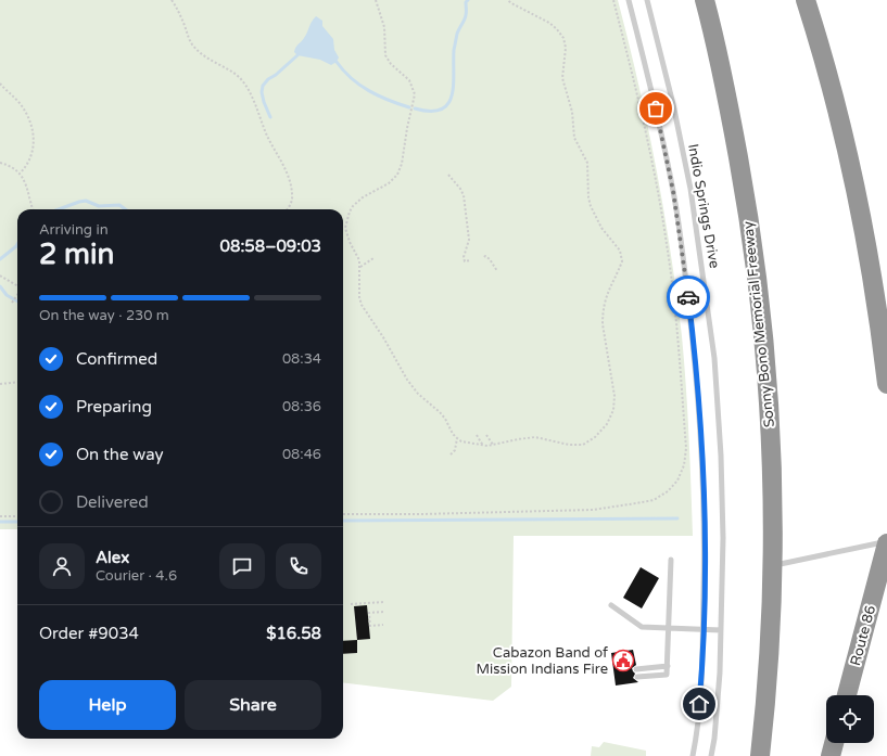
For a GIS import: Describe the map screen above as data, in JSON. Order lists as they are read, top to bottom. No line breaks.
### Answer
{"streets":{"highway":["Sonny Bono Memorial Freeway","Route 86"],"lane":["Indio Springs Drive"]},"places":{"public building":["Cabazon Band of Mission Indians Fire"]},"page":{"heading":["2 min","Arriving in","08:58–09:03"],"panel":["Alex","Courier · 4.6","Order #9034","$16.58"],"bar":"On the way · 230 m","list":[["Confirmed","08:34"],["Preparing","08:36"],["On the way","08:46"],"Delivered"],"buttons":["Help","Share"]}}
